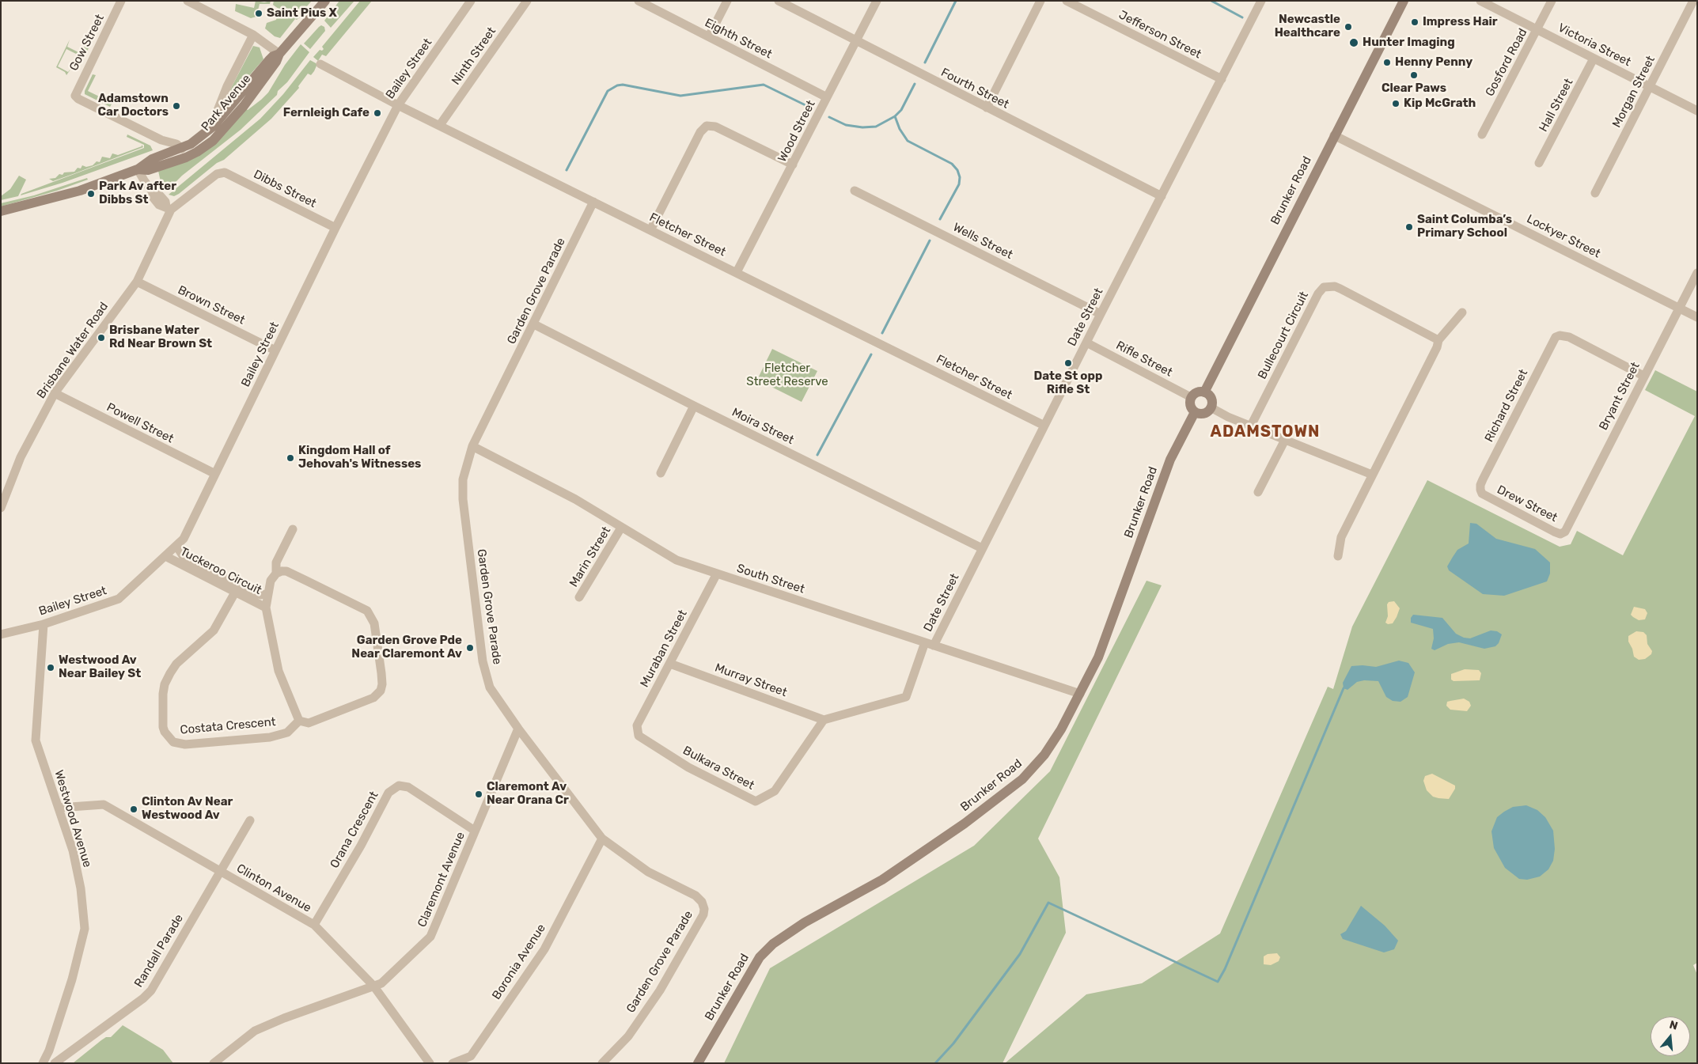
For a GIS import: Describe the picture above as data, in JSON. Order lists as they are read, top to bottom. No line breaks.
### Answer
{"streets":{"main road":["Park Avenue","Brunker Road"],"street":["Jefferson Street","Eighth Street","Gow Street","Victoria Street","Ninth Street","Gosford Road","Bailey Street","Fourth Street","Morgan Street","Hall Street","Wood Street","Dibbs Street","Fletcher Street","Lockyer Street","Wells Street","Garden Grove Parade","Brown Street","Date Street","Bullecourt Circuit","Brisbane Water Road","Rifle Street","Bryant Street","Richard Street","Powell Street","Moira Street","Drew Street","Marin Street","Tuckeroo Circuit","South Street","Muraban Street","Murray Street","Costata Crescent","Bulkara Street","Westwood Avenue","Orana Crescent","Claremont Avenue","Clinton Avenue","Randall Parade","Boronia Avenue"]},"crossings":[["Jefferson Street","Date Street"],["Eighth Street","Wood Street"],["Gow Street","Park Avenue"],["Victoria Street","Gosford Road"],["Victoria Street","Morgan Street"],["Victoria Street","Hall Street"],["Ninth Street","Fletcher Street"],["Bailey Street","Dibbs Street"],["Bailey Street","Fletcher Street"],["Bailey Street","Brown Street"],["Bailey Street","Powell Street"],["Bailey Street","Tuckeroo Circuit"],["Bailey Street","Westwood Avenue"],["Fourth Street","Wood Street"],["Fourth Street","Date Street"],["Wood Street","Fletcher Street"],["Dibbs Street","Brisbane Water Road"],["Brunker Road","Lockyer Street"],["Brunker Road","Rifle Street"],["Brunker Road","South Street"],["Fletcher Street","Garden Grove Parade"],["Fletcher Street","Date Street"],["Lockyer Street","Bryant Street"],["Wells Street","Date Street"],["Garden Grove Parade","Moira Street"],["Garden Grove Parade","South Street"],["Garden Grove Parade","Claremont Avenue"],["Garden Grove Parade","Boronia Avenue"],["Brown Street","Brisbane Water Road"],["Date Street","Rifle Street"],["Date Street","Moira Street"],["Date Street","South Street"],["Brisbane Water Road","Powell Street"],["Bryant Street","Richard Street"],["Bryant Street","Drew Street"],["Richard Street","Drew Street"],["Marin Street","South Street"],["Tuckeroo Circuit","Costata Crescent"],["South Street","Muraban Street"],["Muraban Street","Murray Street"],["Muraban Street","Bulkara Street"],["Murray Street","Bulkara Street"],["Westwood Avenue","Clinton Avenue"],["Orana Crescent","Claremont Avenue"],["Orana Crescent","Clinton Avenue"],["Claremont Avenue","Clinton Avenue"],["Clinton Avenue","Randall Parade"]],"districts":["ADAMSTOWN"],"parks":["Fletcher Street Reserve"],"places":["Saint Pius X","Impress Hair","Newcastle Healthcare","Hunter Imaging","Henny Penny","Clear Paws","Kip McGrath","Adamstown Car Doctors","Fernleigh Cafe","Park Av after Dibbs St","Saint Columba’s Primary School","Brisbane Water Rd Near Brown St","Date St opp Rifle St","Kingdom Hall of Jehovah's Witnesses","Garden Grove Pde Near Claremont Av","Westwood Av Near Bailey St","Claremont Av Near Orana Cr","Clinton Av Near Westwood Av"],"north":"top"}
